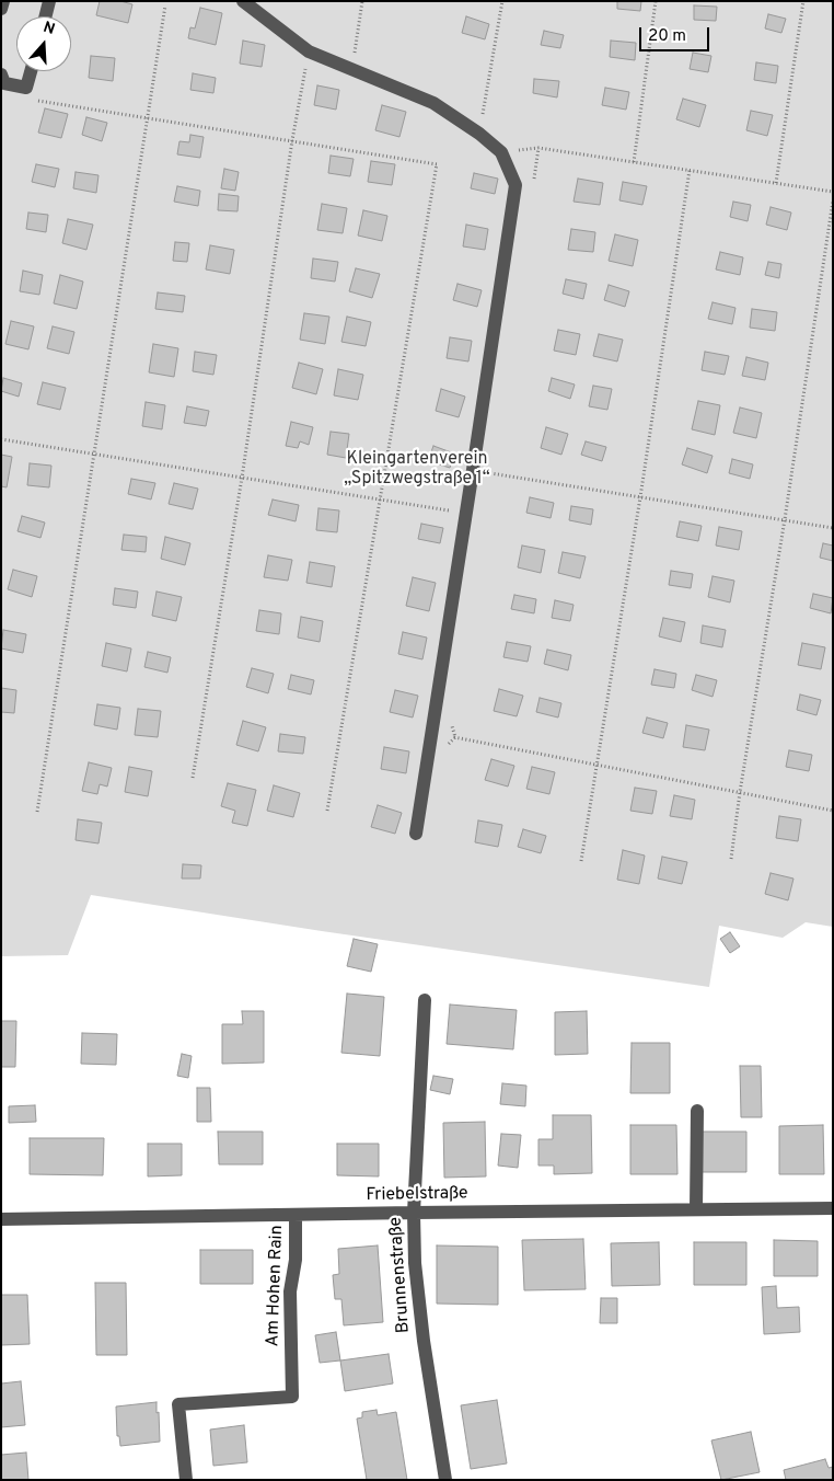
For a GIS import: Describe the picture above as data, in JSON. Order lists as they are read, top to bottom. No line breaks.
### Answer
{"streets":{"street":["Friebelstraße","Brunnenstraße","Am Hohen Rain"]},"crossings":[["Friebelstraße","Brunnenstraße"],["Friebelstraße","Am Hohen Rain"]],"parks":["Kleingartenverein „Spitzwegstraße 1“"],"scale_bar":"20 m","north":"top"}
